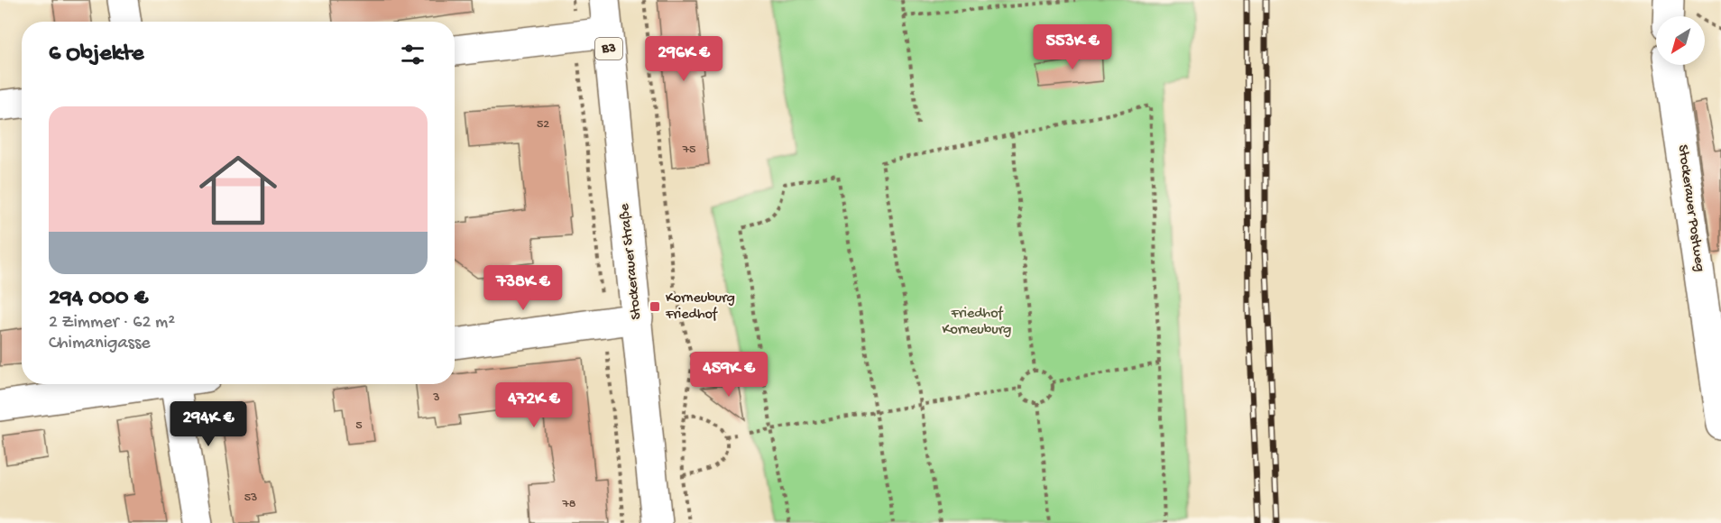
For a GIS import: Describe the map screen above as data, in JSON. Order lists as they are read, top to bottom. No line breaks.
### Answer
{"streets":{"street":["B3","Stockerauer Postweg","Stockerauer Straße"]},"parks":["Friedhof Korneuburg"],"places":{"transit":["Korneuburg Friedhof"]},"house_numbers":["52","75","3","5","53","78"],"north":"bottom left","page":{"heading":"6 Objekte","price":["553K €","296K €","738K €","459K €","472K €","294K €"],"list":[{"name":"294 000 €","note":"2 Zimmer · 62 m² · Chimanigasse"}]}}
